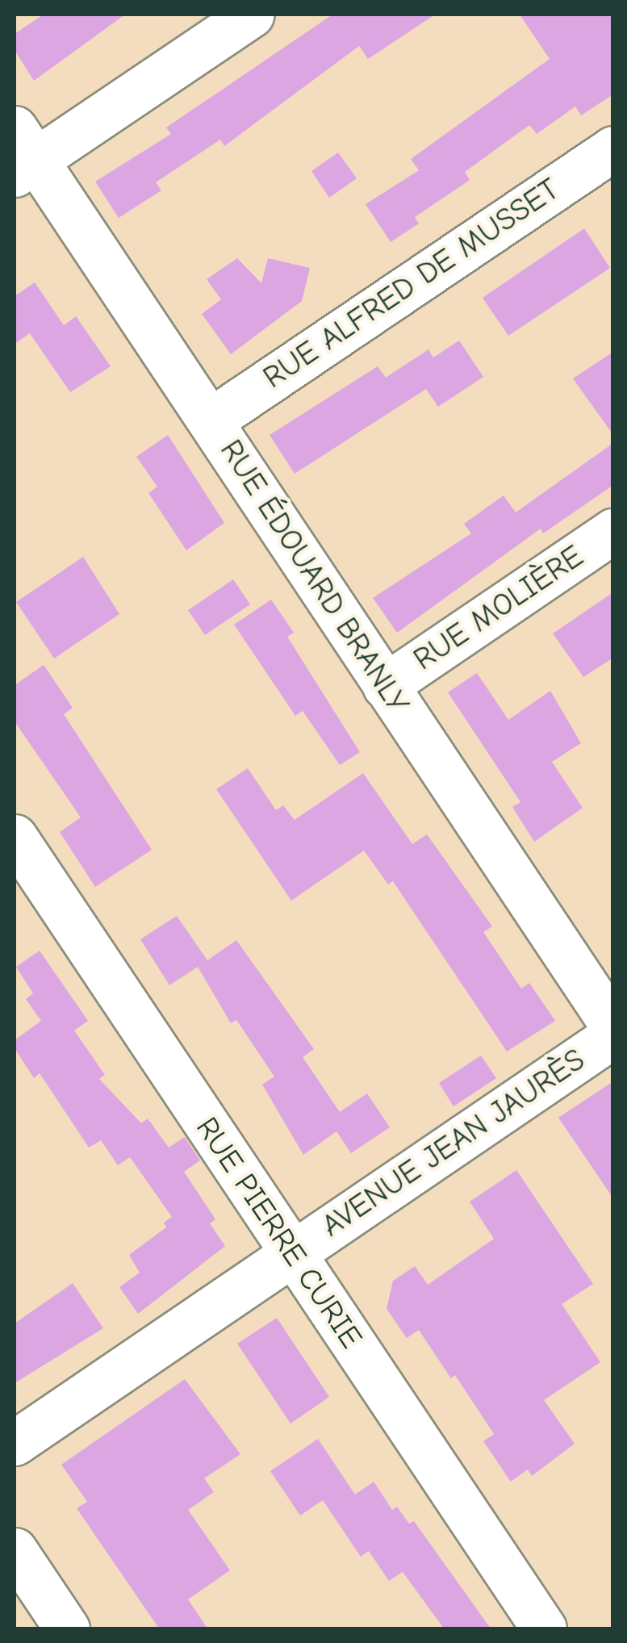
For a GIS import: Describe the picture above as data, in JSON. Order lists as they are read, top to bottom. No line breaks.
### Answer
{"streets":{"street":["RUE ALFRED DE MUSSET","RUE ÉDOUARD BRANLY","RUE MOLIÈRE","AVENUE JEAN JAURÈS","RUE PIERRE CURIE"]},"crossings":[["RUE ALFRED DE MUSSET","RUE ÉDOUARD BRANLY"],["RUE ÉDOUARD BRANLY","RUE MOLIÈRE"],["AVENUE JEAN JAURÈS","RUE PIERRE CURIE"]]}
